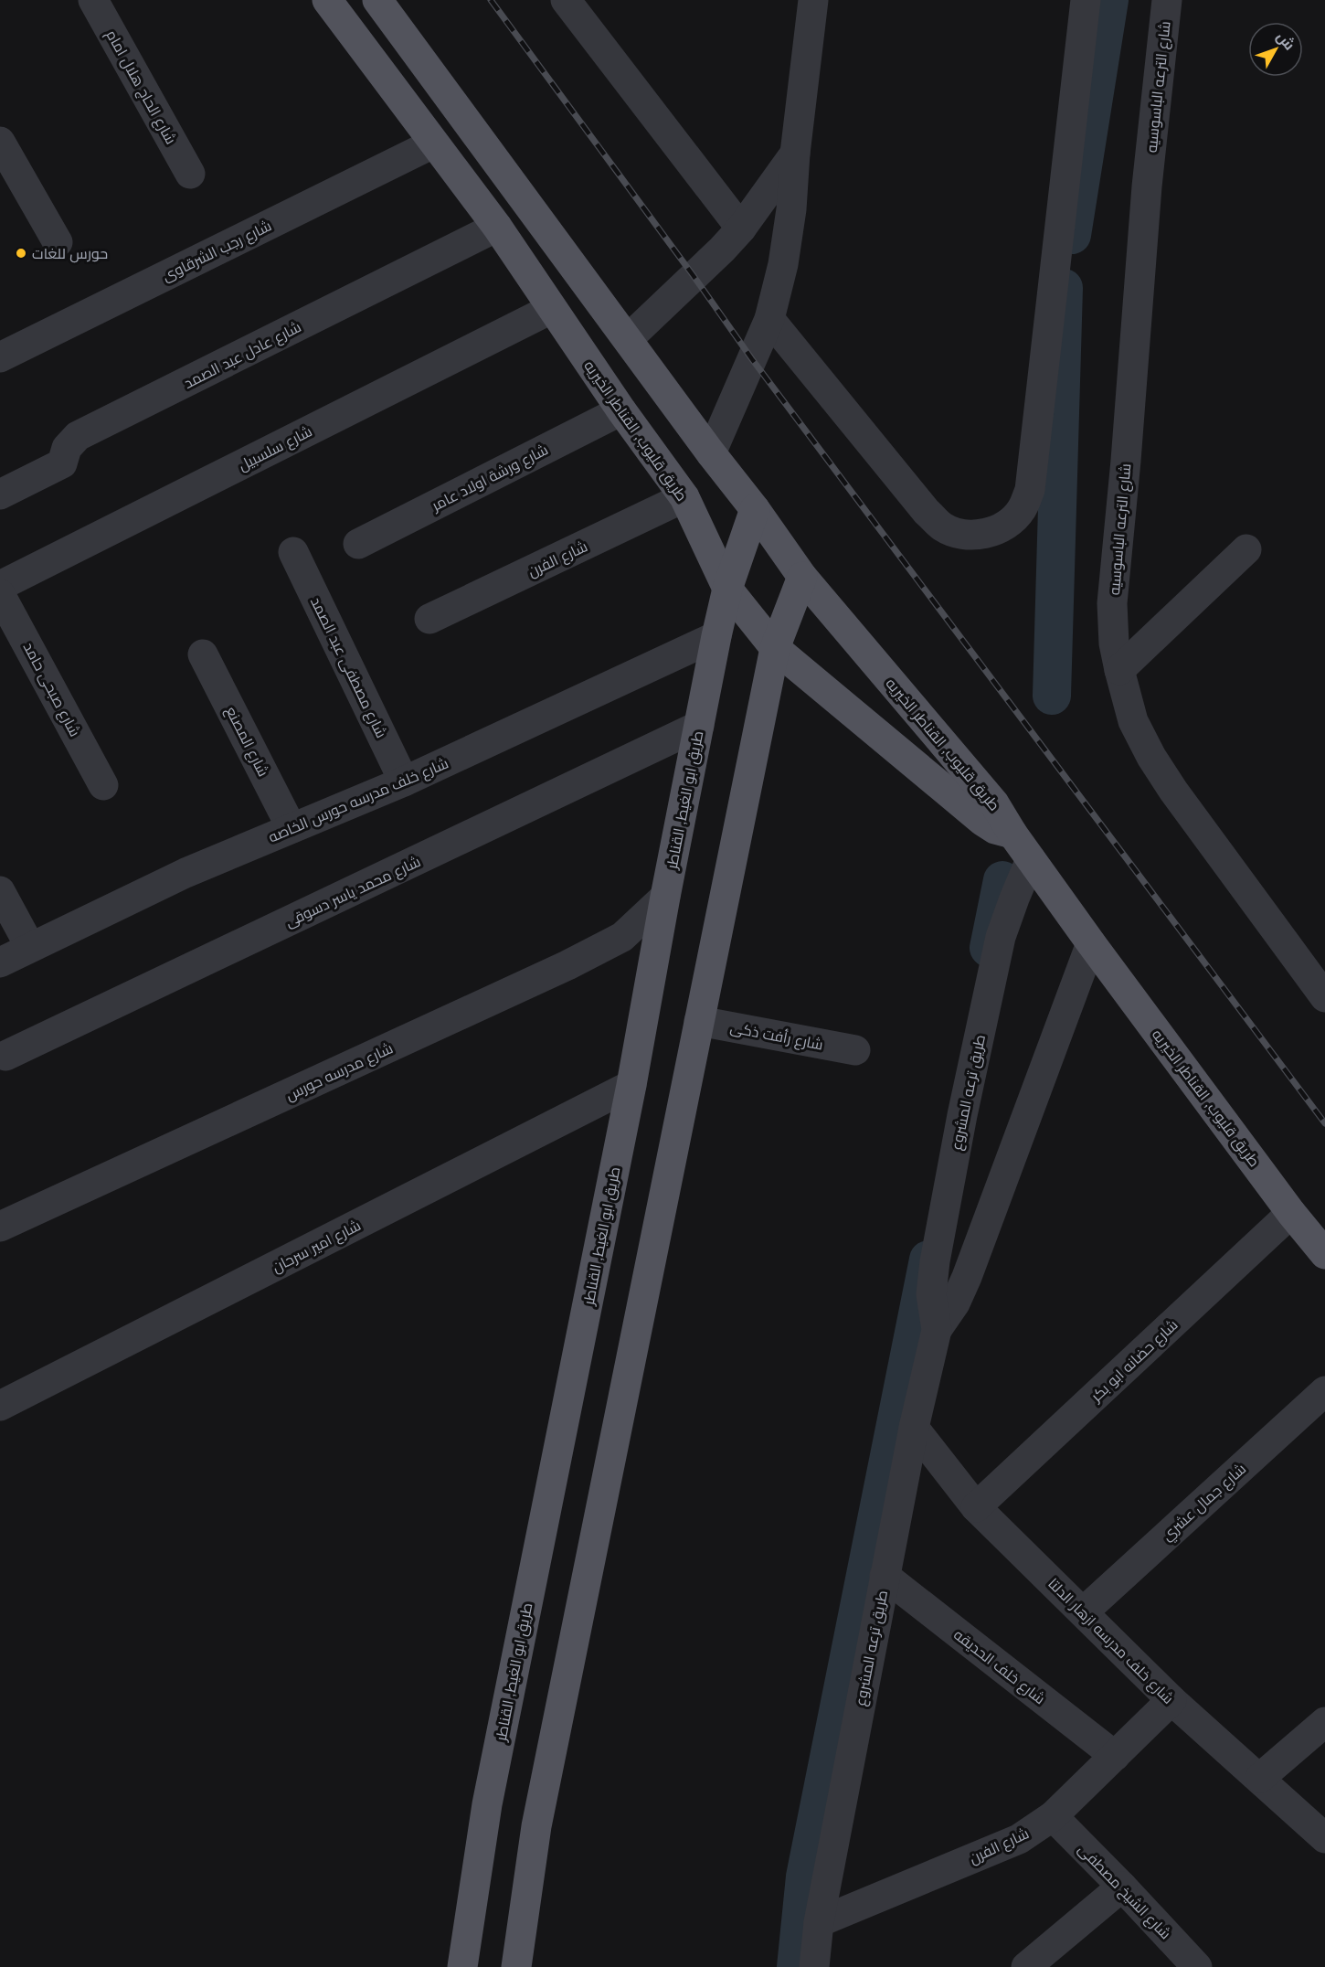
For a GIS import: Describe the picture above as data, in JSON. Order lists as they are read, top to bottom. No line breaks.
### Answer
{"streets":{"main road":["طريق قليوب, القناطر الخيريه","طريق ابو الغيط, القناطر"],"street":["شارع الحاج هلال امام","شارع الترعه الباسوسيه","شارع رجب الشرقاوى","شارع عادل عبد الصمد","شارع سلسبيل","شارع ورشة اولاد عامر","شارع الفرن","شارع مصطفى عبد الصمد","شارع صبحى حامد","شارع المصنع","شارع خلف مدرسه حورس الخاصه","شارع محمد ياسر دسوقى","شارع رأفت ذكى","شارع مدرسه حورس","طريق ترعه المشروع","شارع امير سرحان","شارع حضانه ابو بكر","شارع جمال عشري","شارع خلف مدرسه ازهار الدلتا","شارع خلف الحديقه","شارع الشيخ مصطفى"]},"crossings":[["شارع رجب الشرقاوى","طريق قليوب, القناطر الخيريه"],["شارع عادل عبد الصمد","طريق قليوب, القناطر الخيريه"],["طريق قليوب, القناطر الخيريه","شارع سلسبيل"],["طريق قليوب, القناطر الخيريه","شارع ورشة اولاد عامر"],["طريق قليوب, القناطر الخيريه","شارع الفرن"],["طريق قليوب, القناطر الخيريه","طريق ابو الغيط, القناطر"],["طريق قليوب, القناطر الخيريه","طريق ترعه المشروع"],["طريق قليوب, القناطر الخيريه","شارع حضانه ابو بكر"],["شارع الفرن","طريق ترعه المشروع"],["شارع الفرن","شارع خلف مدرسه ازهار الدلتا"],["شارع الفرن","شارع خلف الحديقه"],["شارع الفرن","شارع الشيخ مصطفى"],["شارع مصطفى عبد الصمد","شارع خلف مدرسه حورس الخاصه"],["شارع المصنع","شارع خلف مدرسه حورس الخاصه"],["شارع خلف مدرسه حورس الخاصه","طريق ابو الغيط, القناطر"],["طريق ابو الغيط, القناطر","شارع محمد ياسر دسوقى"],["طريق ابو الغيط, القناطر","شارع مدرسه حورس"],["طريق ابو الغيط, القناطر","شارع امير سرحان"],["طريق ترعه المشروع","شارع خلف مدرسه ازهار الدلتا"],["طريق ترعه المشروع","شارع خلف الحديقه"],["شارع حضانه ابو بكر","شارع خلف مدرسه ازهار الدلتا"],["شارع جمال عشري","شارع خلف مدرسه ازهار الدلتا"]],"places":["حورس للغات"],"north":"top right"}
